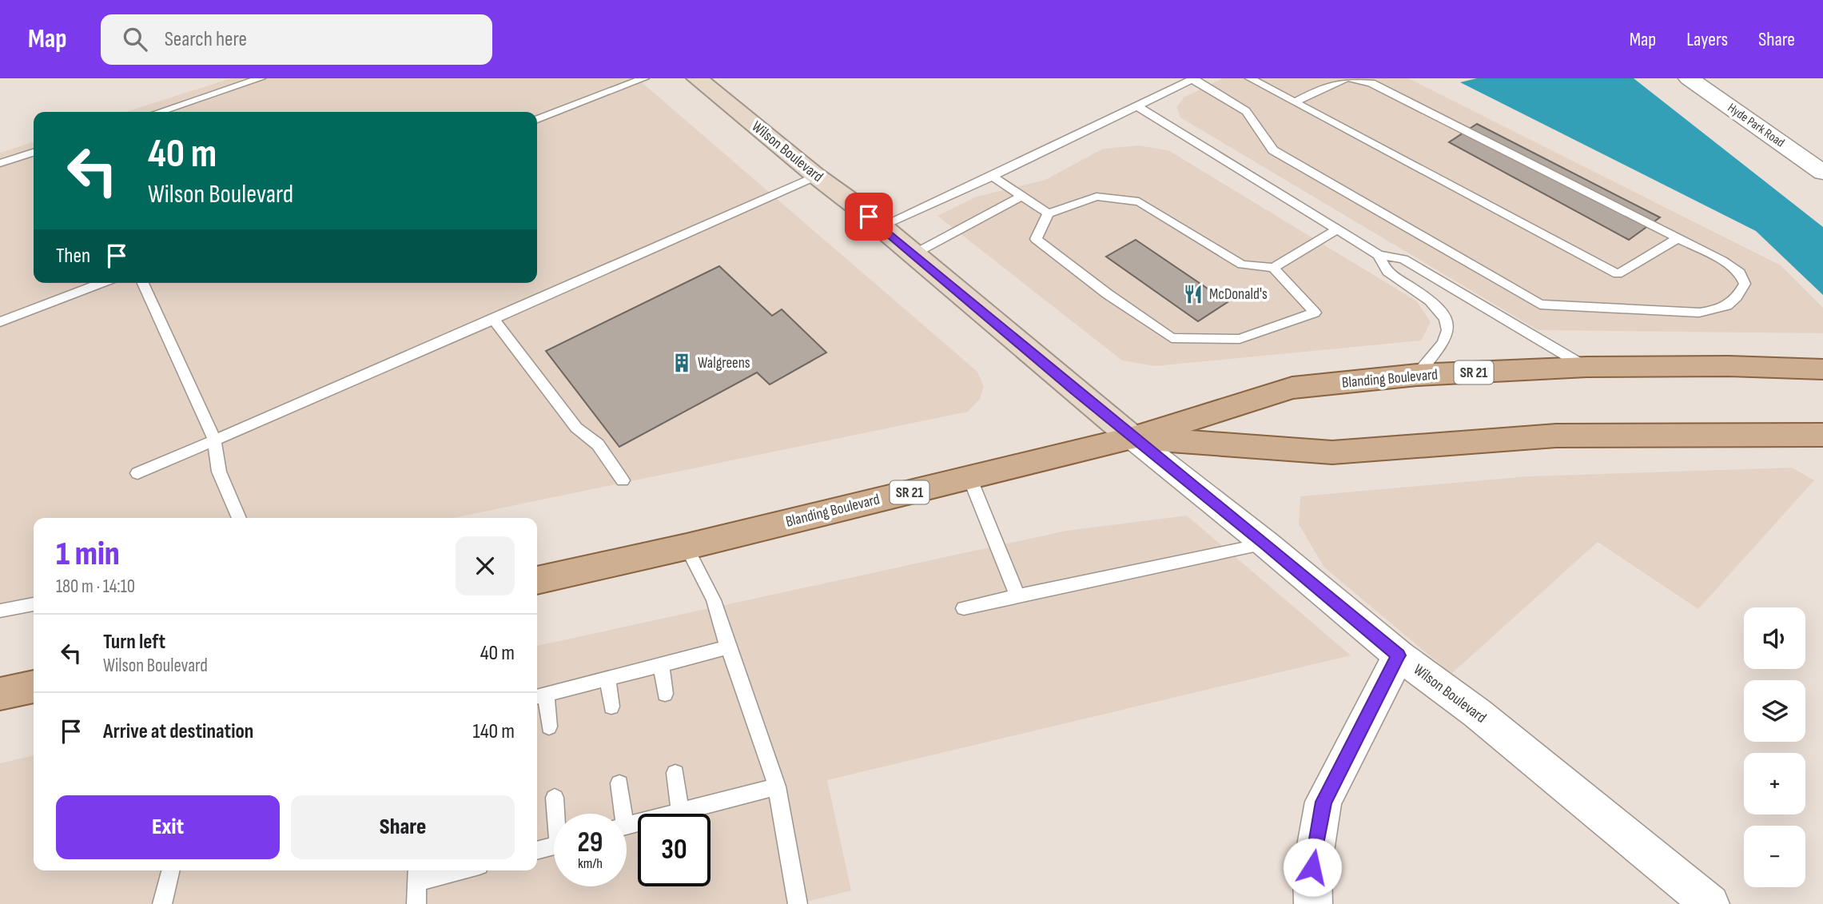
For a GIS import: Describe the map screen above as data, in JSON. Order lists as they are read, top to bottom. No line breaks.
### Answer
{"streets":{"main road":["Wilson Boulevard","SR 21","Blanding Boulevard"],"street":["Hyde Park Road"]},"crossings":[["Wilson Boulevard","Blanding Boulevard"]],"places":{"restaurant":["McDonald's"],"building":["Walgreens"]},"page":{"header":"Map","search":"Search here","nav":["Map","Layers","Share"],"turn":["40 m","Wilson Boulevard"],"then":"Then","heading":["1 min","180 m · 14:10"],"map_buttons":["+","−"],"list":[{"name":"Turn left","note":"Wilson Boulevard","value":"40 m"},{"name":"Arrive at destination","value":"140 m"}],"buttons":["Exit","Share"],"speed":"29 km/h","limit":"30"}}
